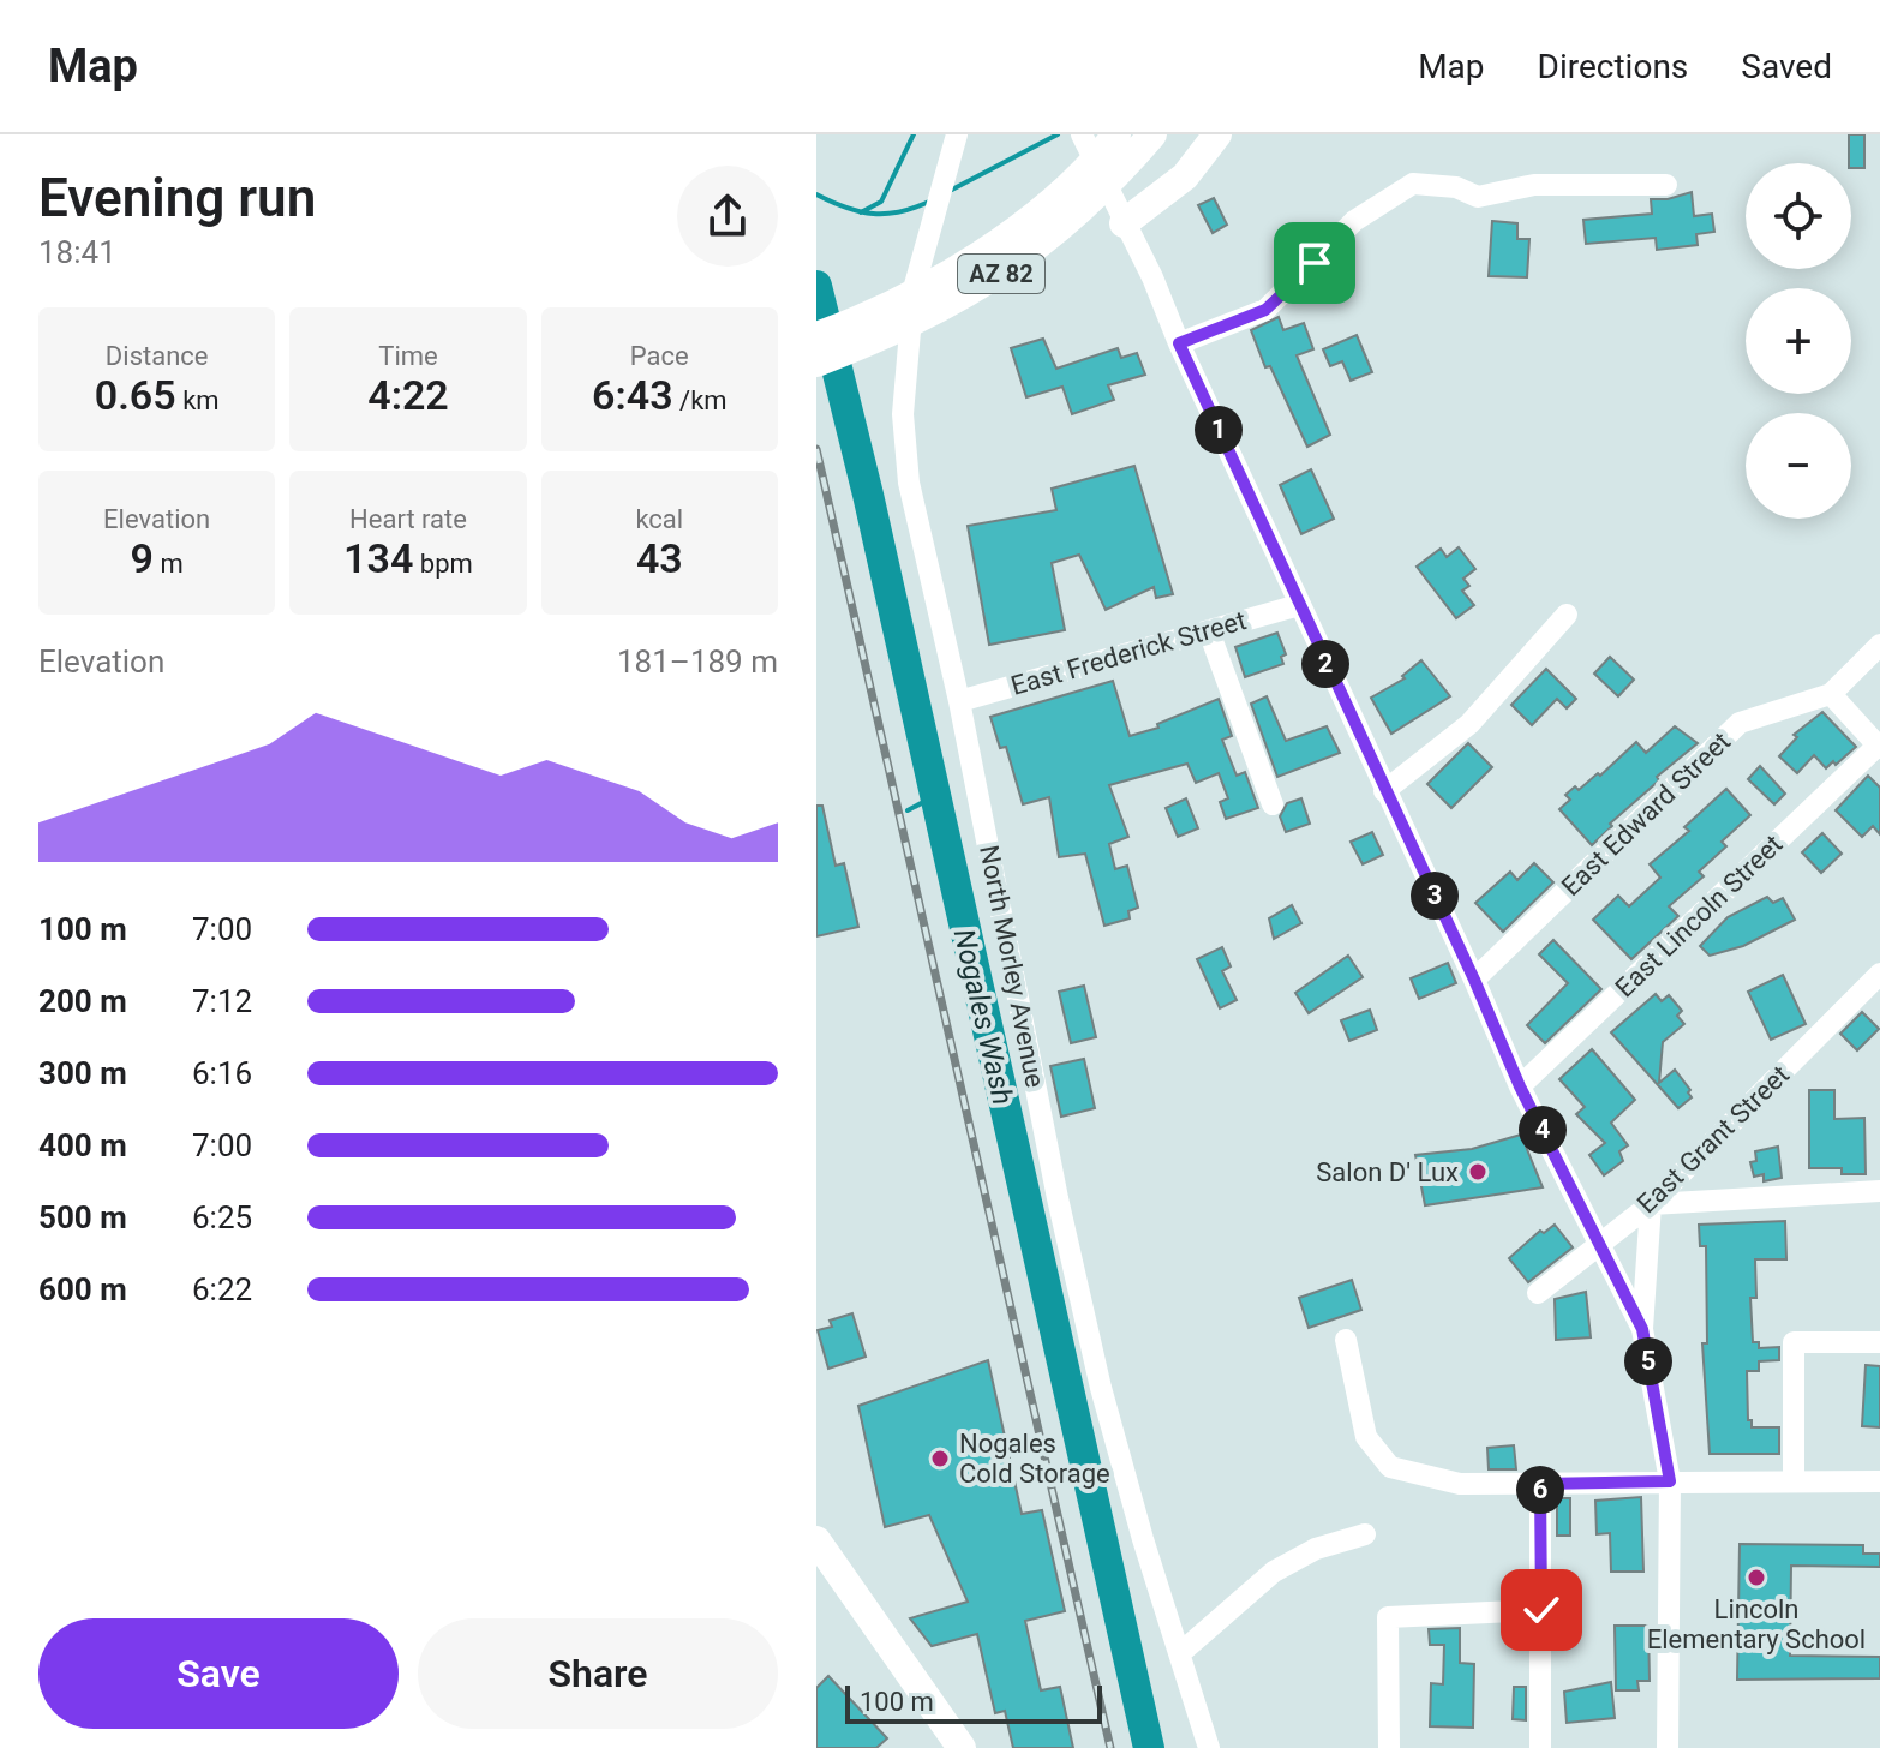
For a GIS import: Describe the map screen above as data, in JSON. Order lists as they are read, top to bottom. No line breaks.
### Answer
{"streets":{"main road":["AZ 82"],"street":["East Frederick Street","East Edward Street","East Lincoln Street","North Morley Avenue","East Grant Street"]},"crossings":[["East Frederick Street","North Morley Avenue"]],"water":["Nogales Wash"],"places":["Salon D' Lux","Nogales Cold Storage","Lincoln Elementary School"],"scale_bar":"100 m","page":{"header":"Map","nav":["Map","Directions","Saved"],"heading":["Evening run","18:41"],"map_buttons":["+","−"],"stats":[["Distance","0.65 km"],["Time","4:22"],["Pace","6:43 /km"],["Elevation","9 m"],["Heart rate","134 bpm"],["kcal","43"]],"pins":["1","2","3","4","5","6"],"chart":["Elevation","181–189 m"],"list":[{"name":"100 m","note":"7:00"},{"name":"200 m","note":"7:12"},{"name":"300 m","note":"6:16"},{"name":"400 m","note":"7:00"},{"name":"500 m","note":"6:25"},{"name":"600 m","note":"6:22"}],"buttons":["Save","Share"],"scale":"100 m"}}
